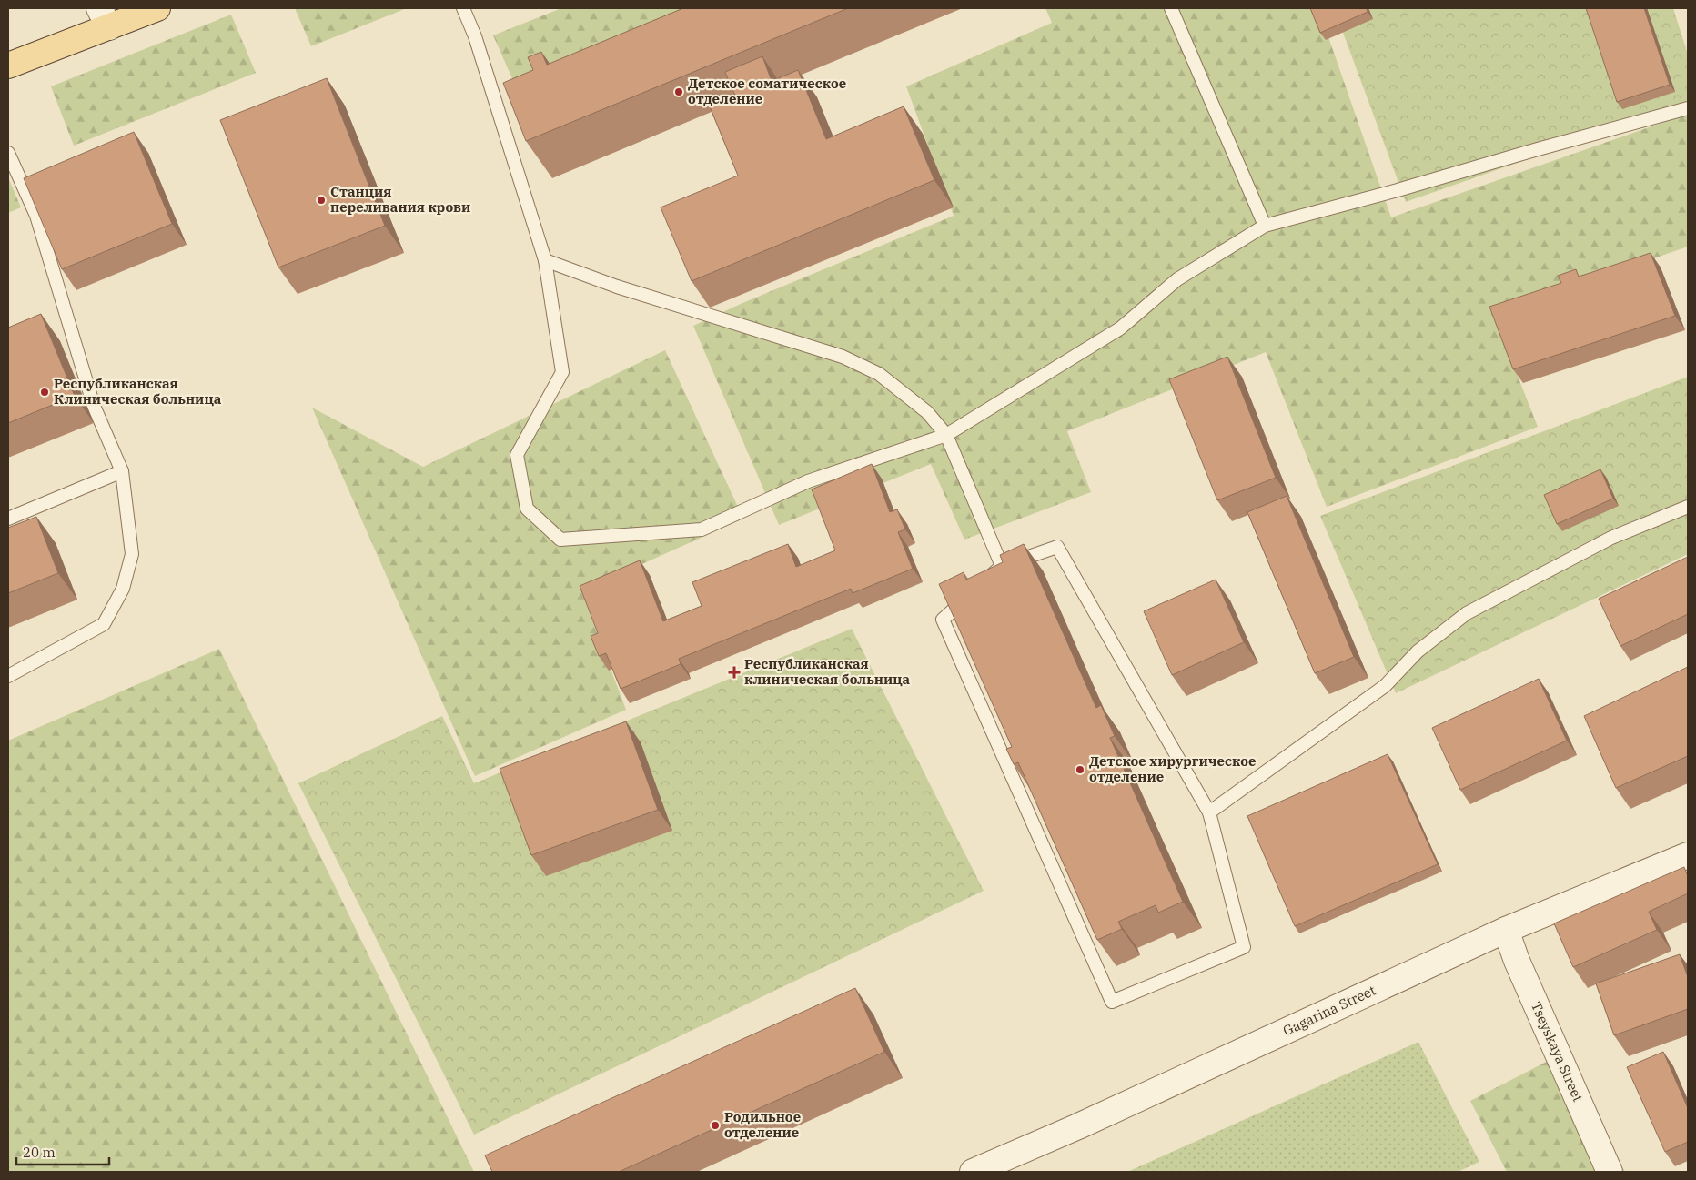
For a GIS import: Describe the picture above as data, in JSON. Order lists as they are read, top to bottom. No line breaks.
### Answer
{"streets":{"street":["Gagarina Street","Tseyskaya Street"]},"crossings":[["Gagarina Street","Tseyskaya Street"]],"places":{"other":["Детское соматическое отделение","Станция переливания крови","Республиканская Клиническая больница","Детское хирургическое отделение","Родильное отделение"],"health":["Республиканская клиническая больница"]},"scale_bar":"20 m"}
